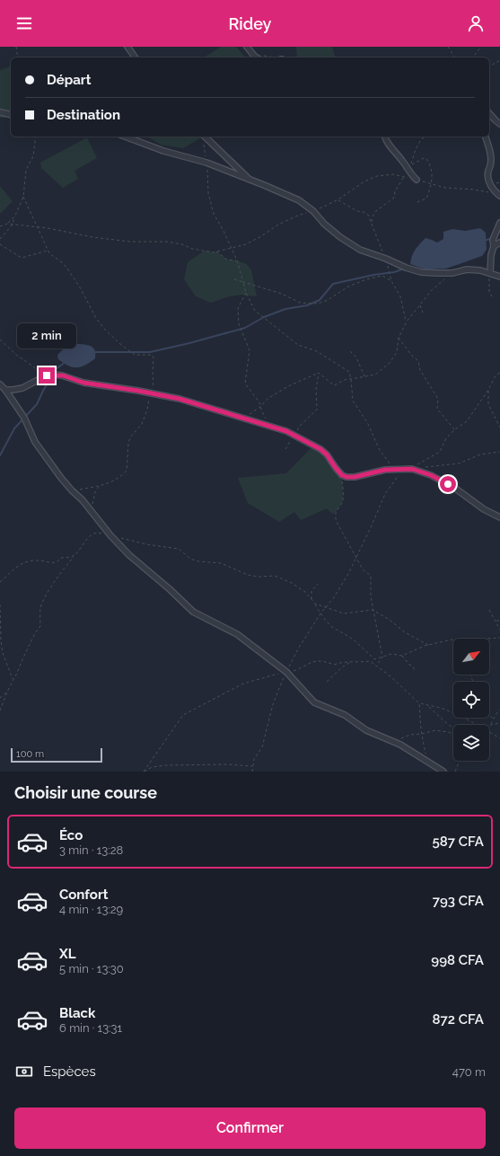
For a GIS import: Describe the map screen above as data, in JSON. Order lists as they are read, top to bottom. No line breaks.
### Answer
{"scale_bar":"100 m","north":"top right","page":{"header":"Ridey","banner":["Départ","Destination"],"bubble":"2 min","scale":"100 m","heading":"Choisir une course","list":[{"name":"Éco","note":"3 min · 13:28","value":"587 CFA"},{"name":"Confort","note":"4 min · 13:29","value":"793 CFA"},{"name":"XL","note":"5 min · 13:30","value":"998 CFA"},{"name":"Black","note":"6 min · 13:31","value":"872 CFA"}],"pay":["Espèces","470 m"],"buttons":"Confirmer"}}
